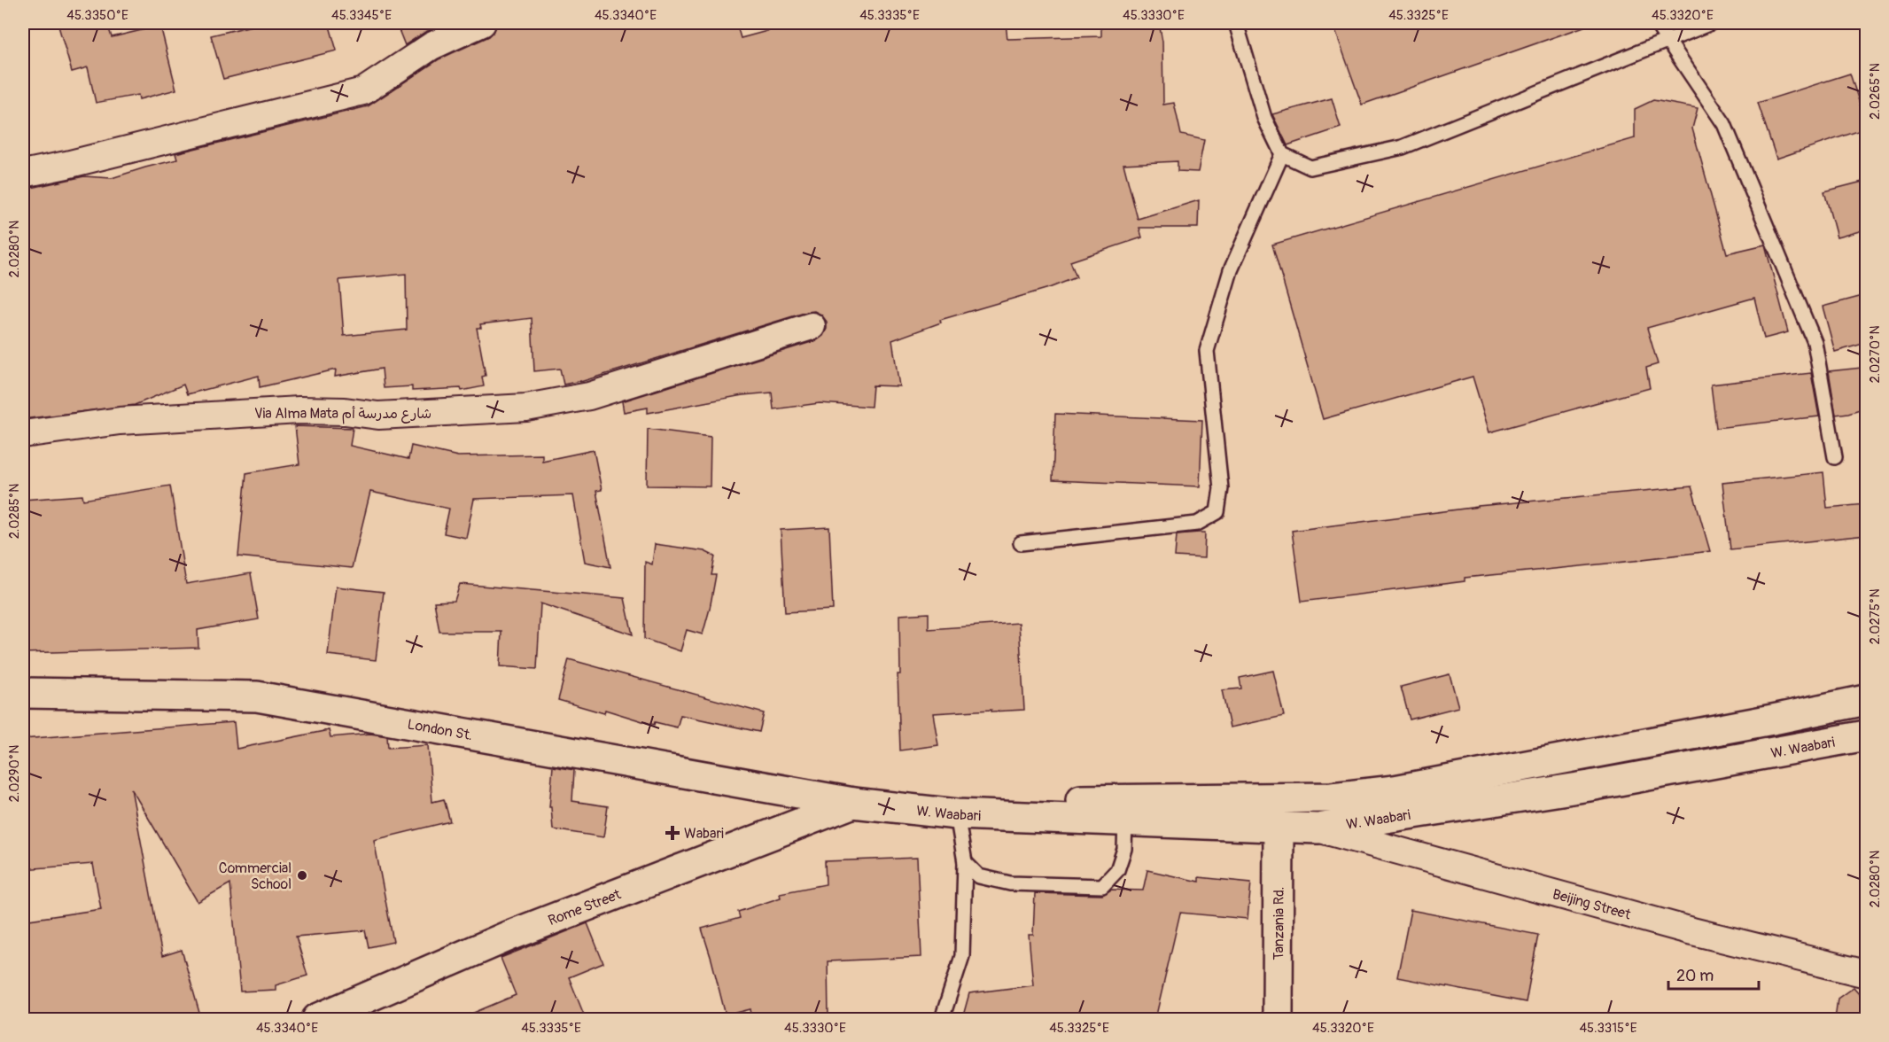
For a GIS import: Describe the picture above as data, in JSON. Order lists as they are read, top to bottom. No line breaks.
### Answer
{"streets":{"main road":["London St.","W. Waabari","Rome Street","Tanzania Rd."],"street":["Via Alma Mata شارع مدرسة أم","Beijing Street"]},"crossings":[["London St.","W. Waabari"],["London St.","Rome Street"],["W. Waabari","Beijing Street"],["W. Waabari","Rome Street"],["W. Waabari","Tanzania Rd."]],"places":{"health":["Wabari"],"other":["Commercial School"]},"scale_bar":"20 m","coordinates":["45.3350°E","45.3345°E","45.3340°E","45.3335°E","45.3330°E","45.3325°E","45.3320°E","2.0265°N","2.0280°N","2.0270°N","2.0285°N","2.0275°N","2.0290°N","45.3315°E"]}
